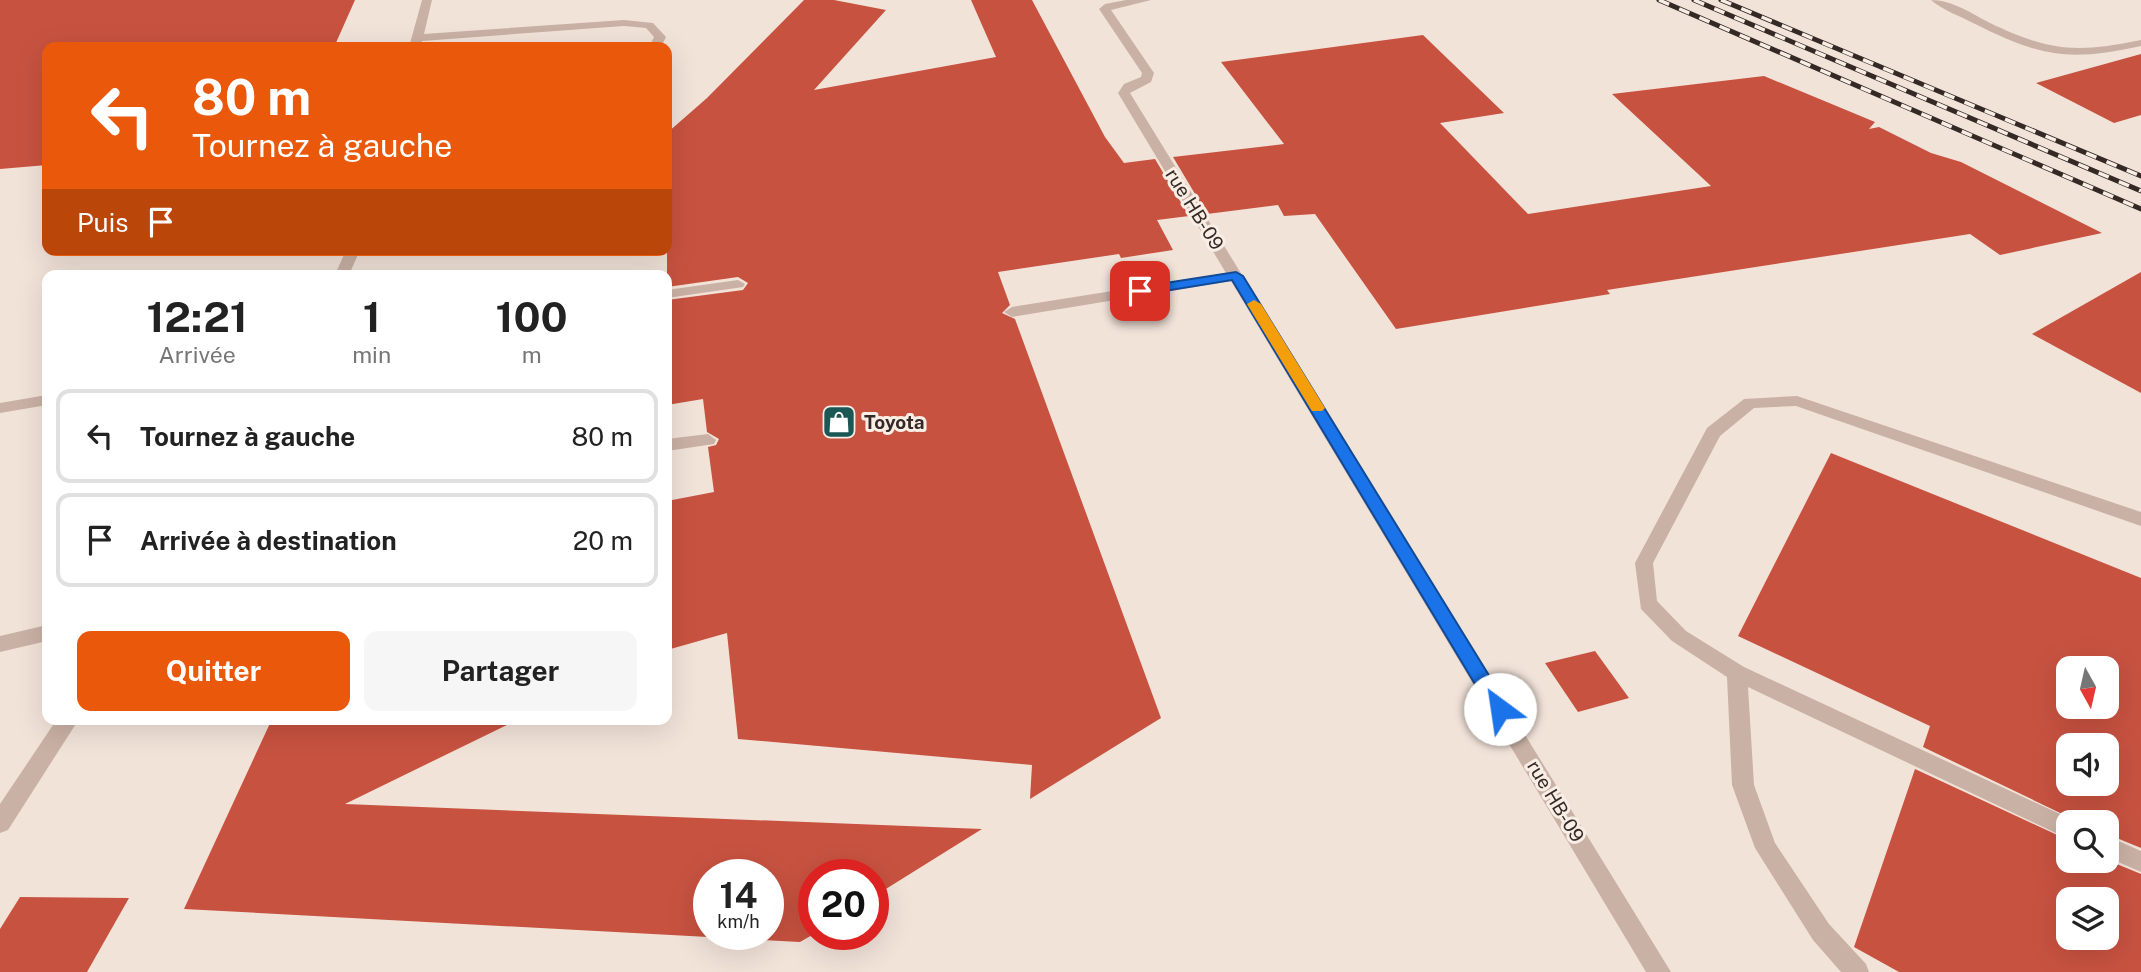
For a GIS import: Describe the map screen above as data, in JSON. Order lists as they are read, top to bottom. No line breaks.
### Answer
{"streets":{"street":["rue HB-09"]},"places":{"shop":["Toyota"]},"north":"bottom","page":{"turn":["80 m","Tournez à gauche"],"then":"Puis","eta":["12:21","Arrivée","1","min","100","m"],"list":[{"name":"Tournez à gauche","value":"80 m"},{"name":"Arrivée à destination","value":"20 m"}],"buttons":["Quitter","Partager"],"speed":"14 km/h","limit":"20"}}
